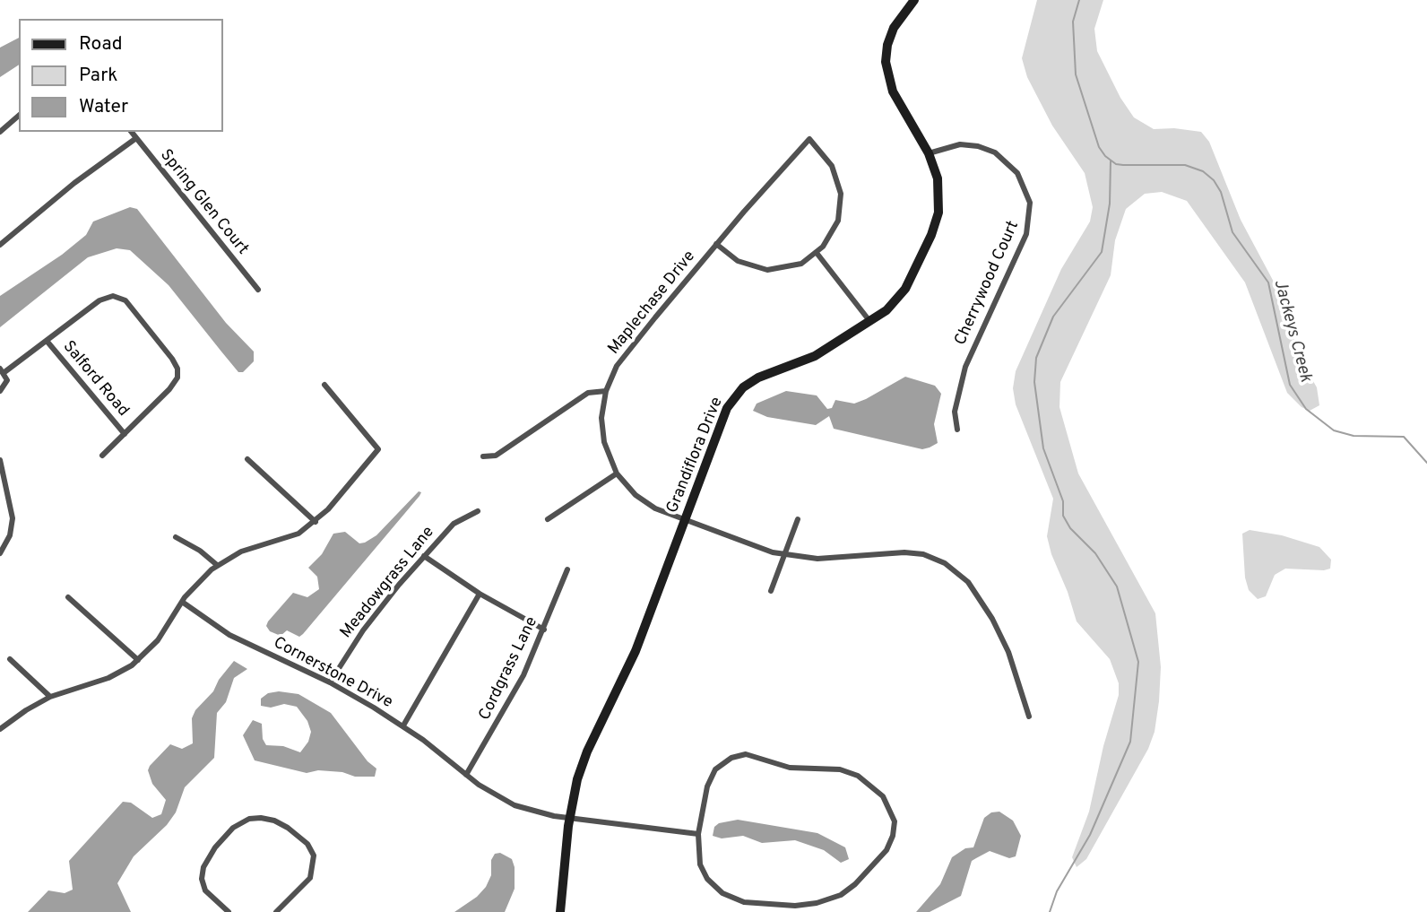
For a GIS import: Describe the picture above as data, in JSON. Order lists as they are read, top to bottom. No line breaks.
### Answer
{"streets":{"street":["Spring Glen Court","Cherrywood Court","Maplechase Drive","Salford Road","Grandiflora Drive","Meadowgrass Lane","Cordgrass Lane","Cornerstone Drive"]},"crossings":[["Cherrywood Court","Grandiflora Drive"],["Maplechase Drive","Grandiflora Drive"],["Grandiflora Drive","Cornerstone Drive"],["Meadowgrass Lane","Cornerstone Drive"],["Cordgrass Lane","Cornerstone Drive"]],"water":["Jackeys Creek"],"legend":["Road","Park","Water"]}
